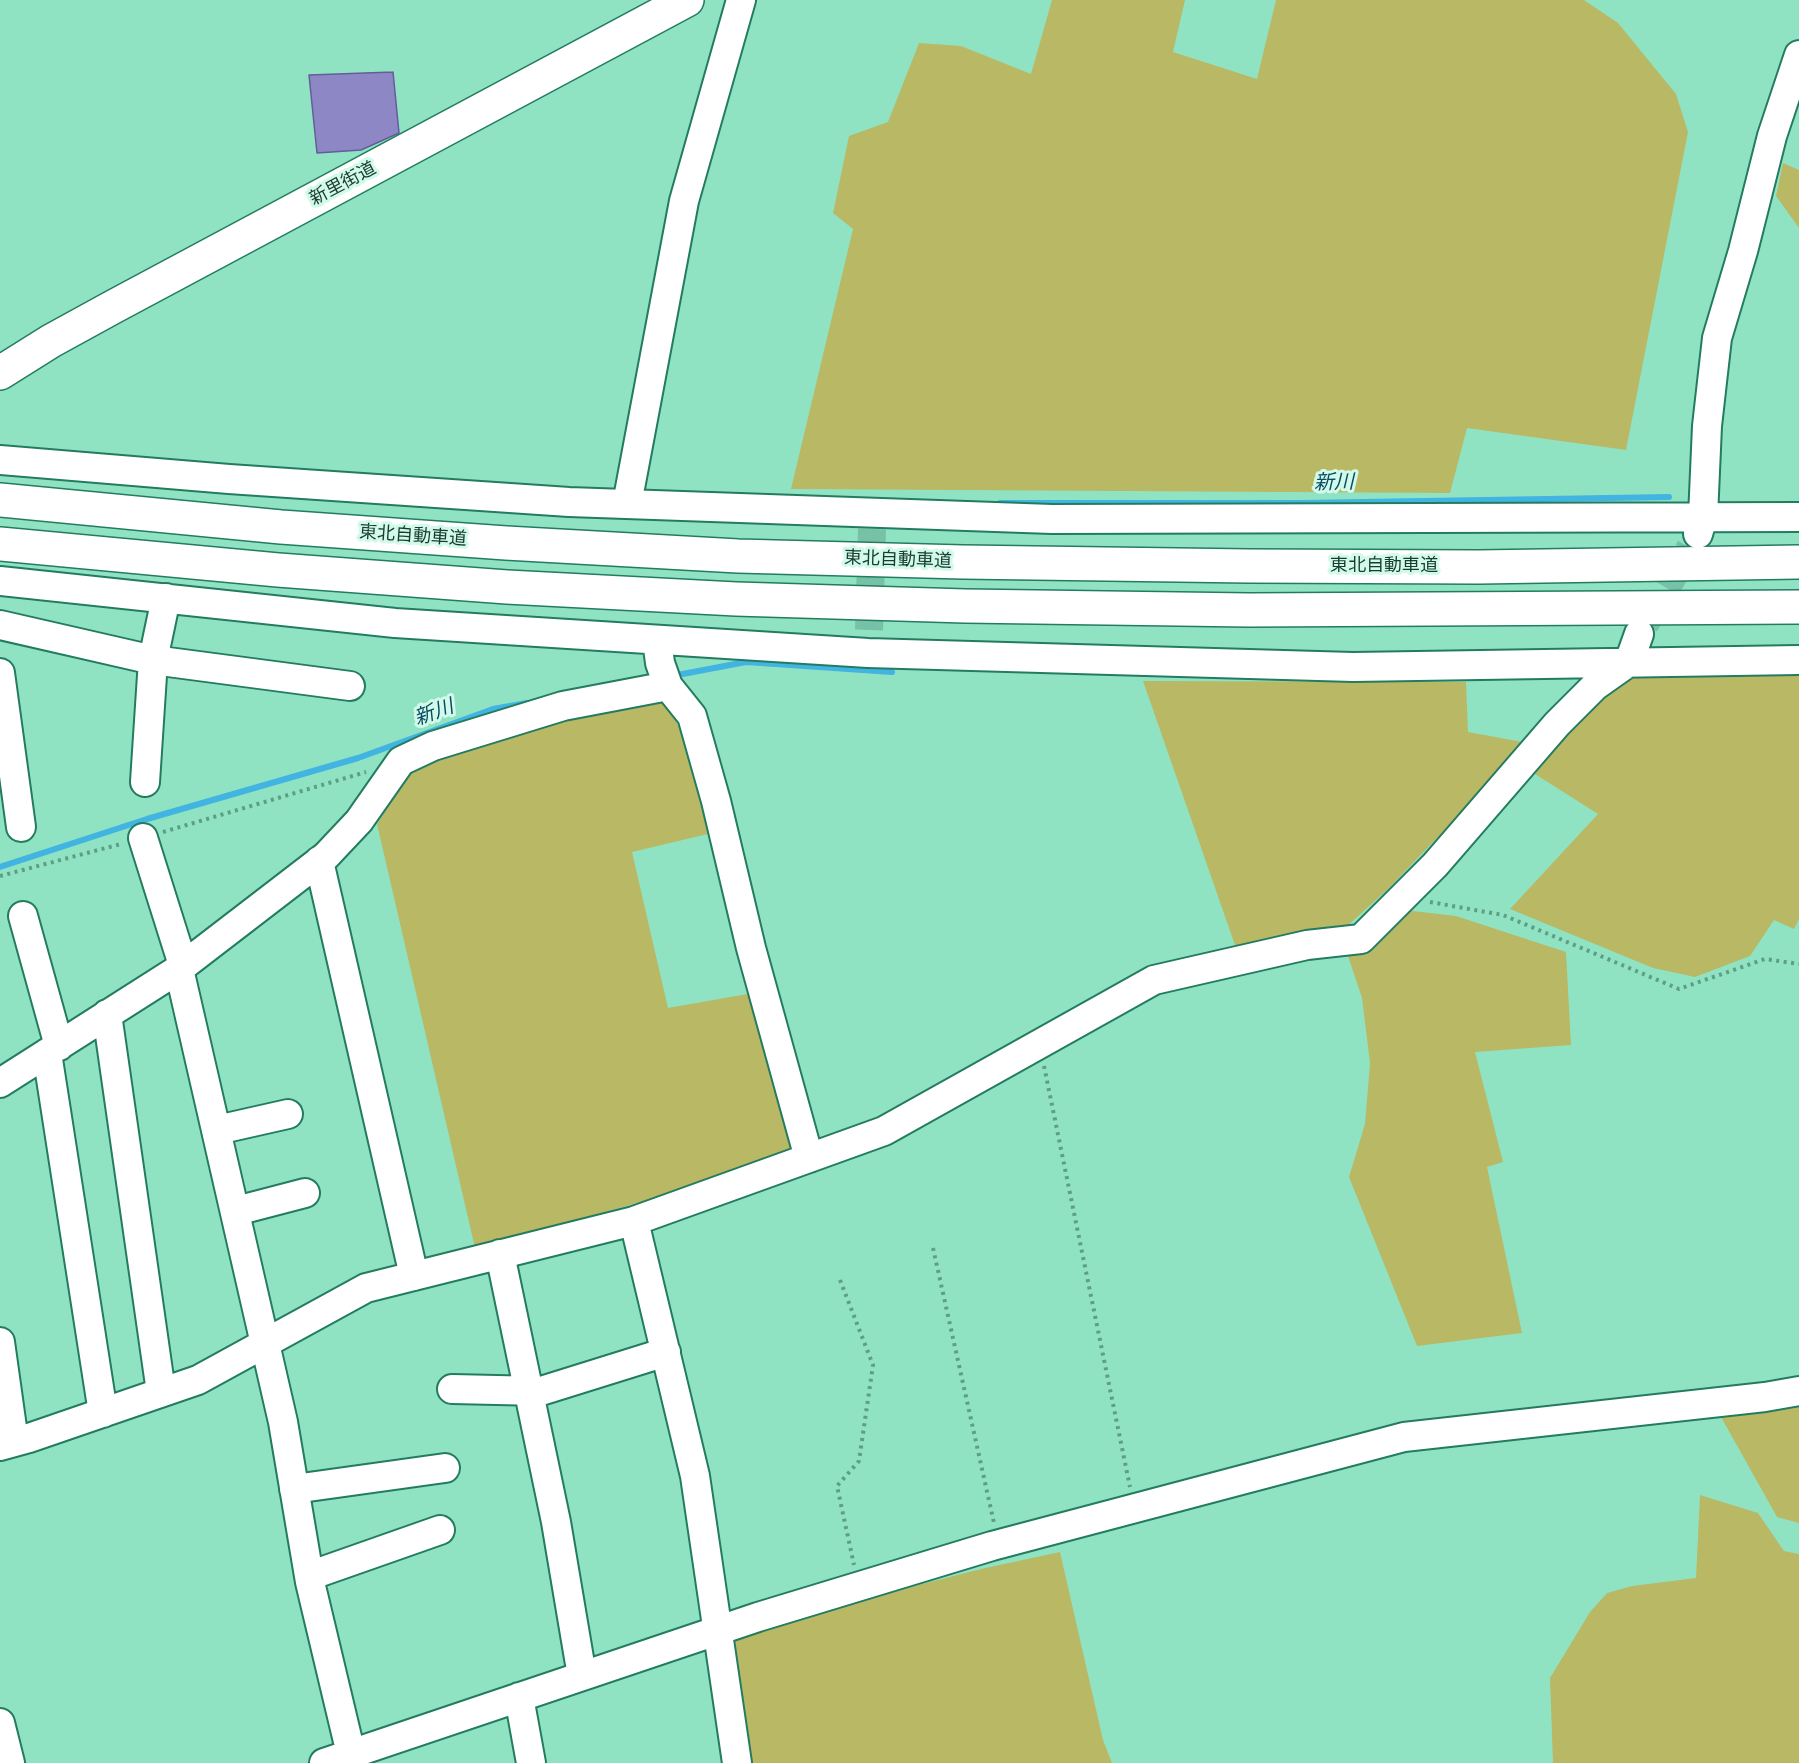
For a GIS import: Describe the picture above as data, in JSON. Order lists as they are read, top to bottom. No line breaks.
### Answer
{"streets":{"main road":["新里街道","東北自動車道"]},"water":["新川"]}
